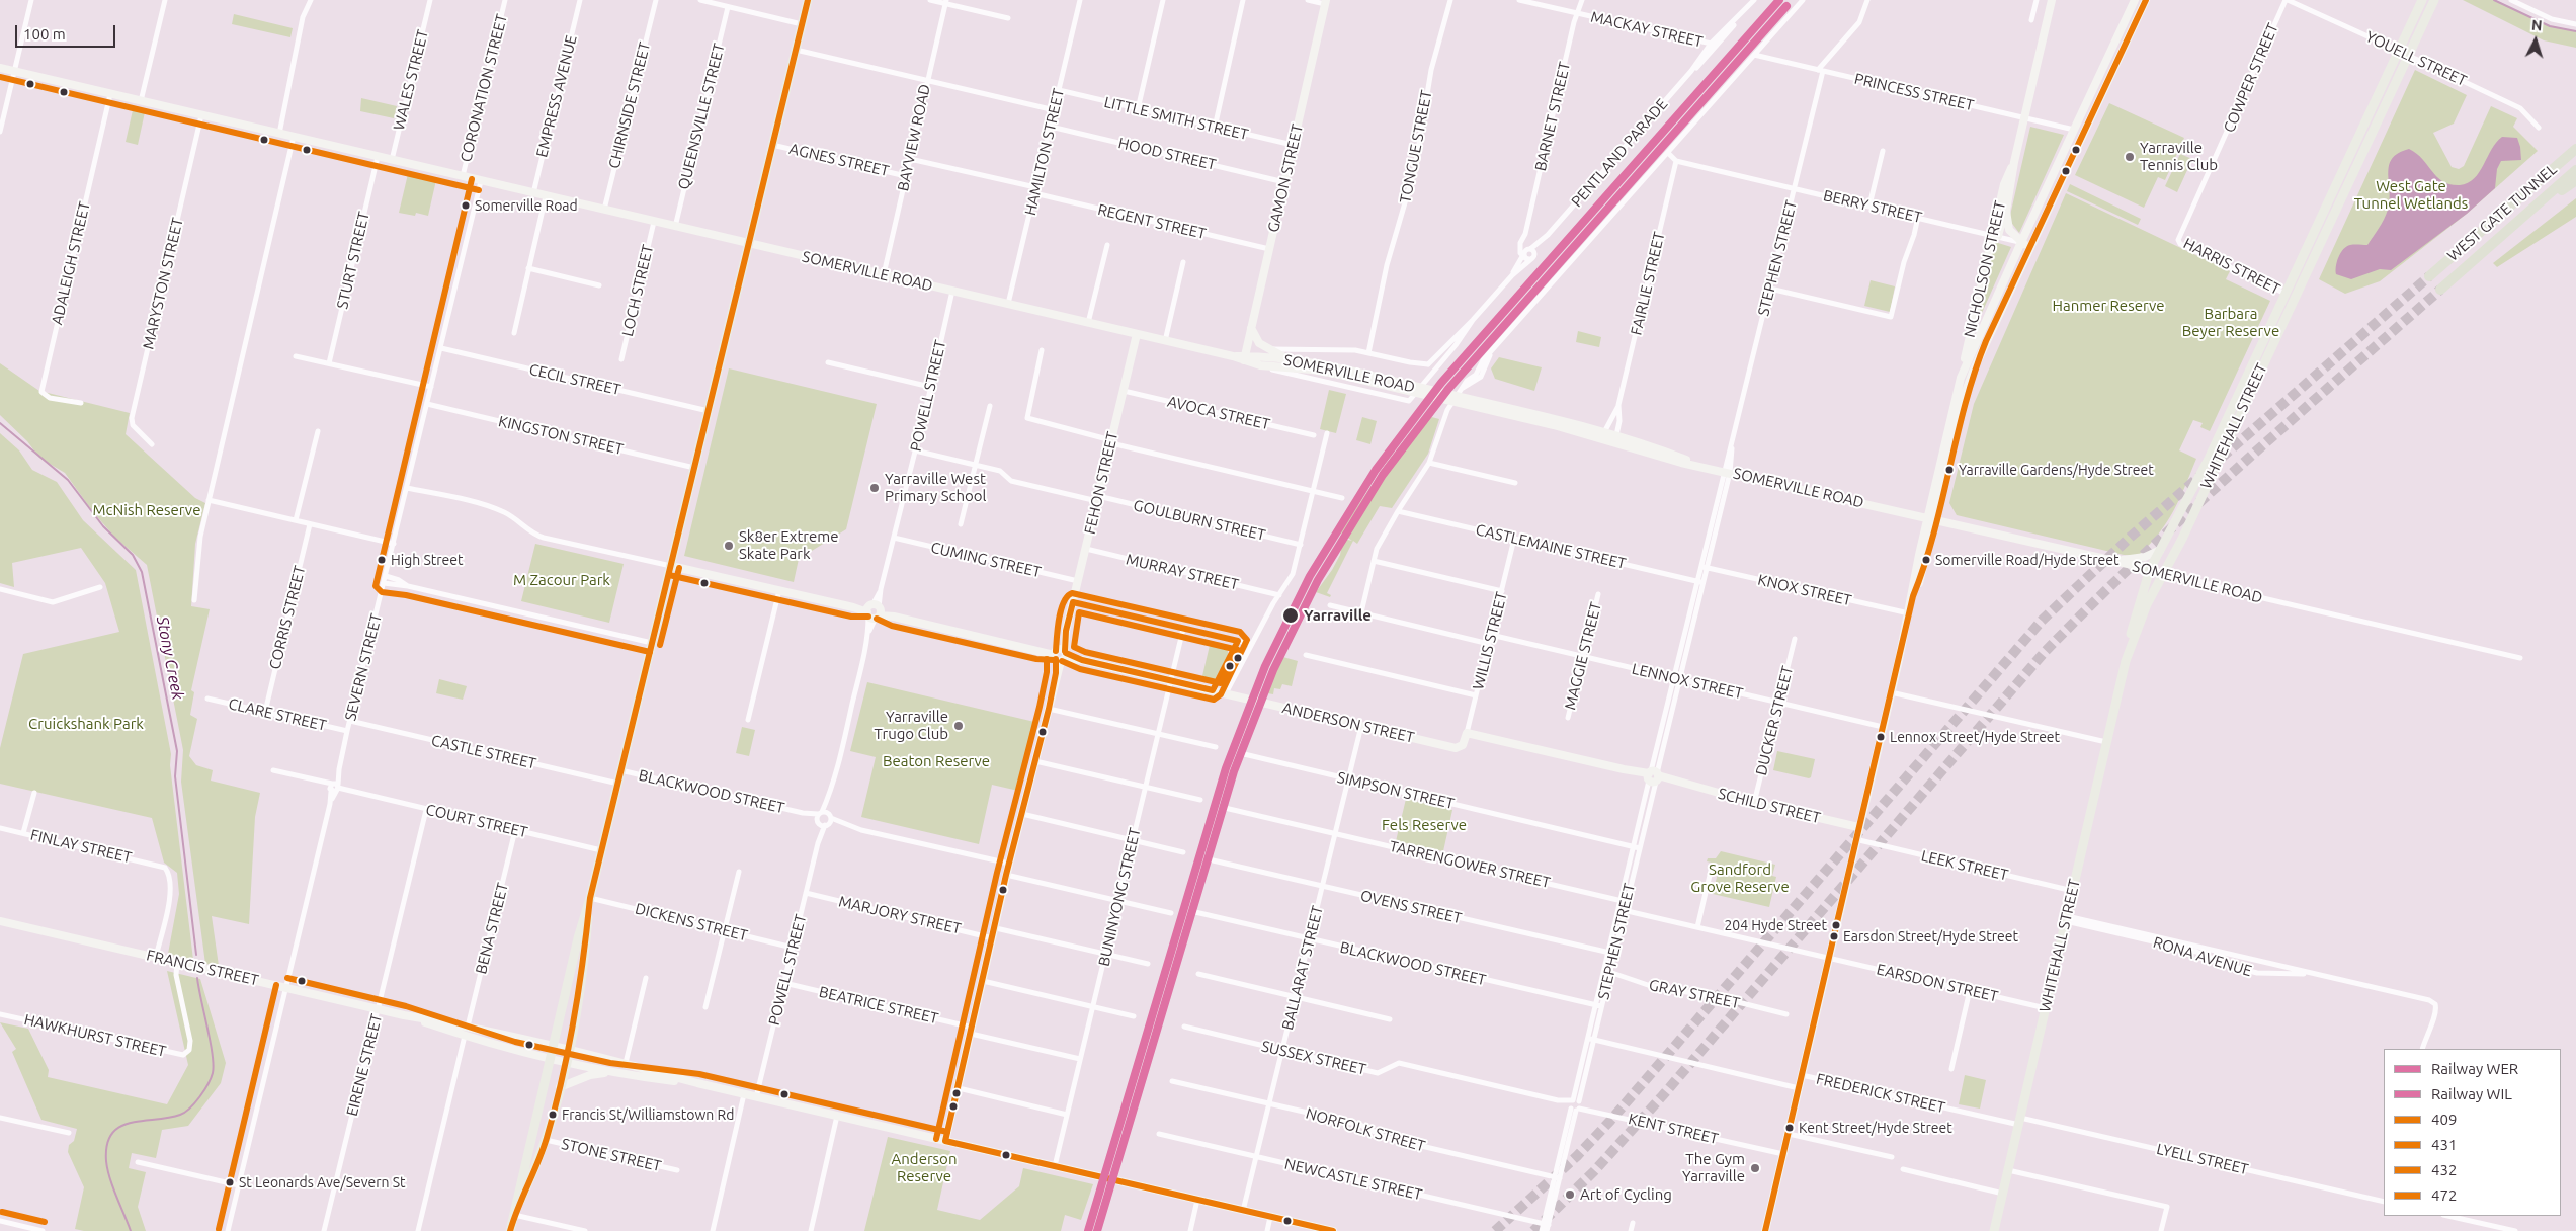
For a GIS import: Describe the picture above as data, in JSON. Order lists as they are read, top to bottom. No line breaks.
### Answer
{"streets":{"highway":["WEST GATE TUNNEL"],"main road":["YOUELL STREET","SOMERVILLE ROAD","WHITEHALL STREET"],"street":["MACKAY STREET","COWPER STREET","WALES STREET","CORONATION STREET","PRINCESS STREET","EMPRESS AVENUE","CHIRNSIDE STREET","QUEENSVILLE STREET","BARNET STREET","LITTLE SMITH STREET","BAYVIEW ROAD","TONGUE STREET","HAMILTON STREET","PENTLAND PARADE","HOOD STREET","AGNES STREET","GAMON STREET","BERRY STREET","REGENT STREET","STEPHEN STREET","STURT STREET","ADALEIGH STREET","HARRIS STREET","NICHOLSON STREET","MARYSTON STREET","FAIRLIE STREET","LOCH STREET","CECIL STREET","POWELL STREET","AVOCA STREET","KINGSTON STREET","FEHON STREET","GOULBURN STREET","CASTLEMAINE STREET","CUMING STREET","MURRAY STREET","KNOX STREET","CORRIS STREET","WILLIS STREET","MAGGIE STREET","SEVERN STREET","LENNOX STREET","CLARE STREET","DUCKER STREET","ANDERSON STREET","CASTLE STREET","SIMPSON STREET","BLACKWOOD STREET","SCHILD STREET","COURT STREET","FINLAY STREET","TARRENGOWER STREET","LEEK STREET","BUNINYONG STREET","OVENS STREET","MARJORY STREET","DICKENS STREET","BENA STREET","RONA AVENUE","FRANCIS STREET","BALLARAT STREET","EARSDON STREET","GRAY STREET","BEATRICE STREET","HAWKHURST STREET","SUSSEX STREET","EIRENE STREET","FREDERICK STREET","KENT STREET","NORFOLK STREET","STONE STREET","LYELL STREET","NEWCASTLE STREET"]},"crossings":[["MACKAY STREET","BARNET STREET"],["MACKAY STREET","PENTLAND PARADE"],["YOUELL STREET","COWPER STREET"],["YOUELL STREET","WHITEHALL STREET"],["COWPER STREET","HARRIS STREET"],["WALES STREET","SOMERVILLE ROAD"],["CORONATION STREET","SOMERVILLE ROAD"],["PRINCESS STREET","STEPHEN STREET"],["PRINCESS STREET","NICHOLSON STREET"],["EMPRESS AVENUE","SOMERVILLE ROAD"],["CHIRNSIDE STREET","SOMERVILLE ROAD"],["QUEENSVILLE STREET","SOMERVILLE ROAD"],["BARNET STREET","PENTLAND PARADE"],["LITTLE SMITH STREET","HAMILTON STREET"],["LITTLE SMITH STREET","GAMON STREET"],["BAYVIEW ROAD","AGNES STREET"],["BAYVIEW ROAD","REGENT STREET"],["BAYVIEW ROAD","SOMERVILLE ROAD"],["TONGUE STREET","SOMERVILLE ROAD"],["HAMILTON STREET","HOOD STREET"],["HAMILTON STREET","REGENT STREET"],["HAMILTON STREET","SOMERVILLE ROAD"],["PENTLAND PARADE","SOMERVILLE ROAD"],["HOOD STREET","GAMON STREET"],["GAMON STREET","REGENT STREET"],["GAMON STREET","SOMERVILLE ROAD"],["BERRY STREET","STEPHEN STREET"],["BERRY STREET","NICHOLSON STREET"],["BERRY STREET","FAIRLIE STREET"],["STEPHEN STREET","SOMERVILLE ROAD"],["STEPHEN STREET","CASTLEMAINE STREET"],["STEPHEN STREET","KNOX STREET"],["STEPHEN STREET","LENNOX STREET"],["STEPHEN STREET","SIMPSON STREET"],["STEPHEN STREET","BLACKWOOD STREET"],["STEPHEN STREET","SCHILD STREET"],["STEPHEN STREET","TARRENGOWER STREET"],["STEPHEN STREET","OVENS STREET"],["STEPHEN STREET","EARSDON STREET"],["STEPHEN STREET","GRAY STREET"],["STEPHEN STREET","SUSSEX STREET"],["STEPHEN STREET","FREDERICK STREET"],["STEPHEN STREET","KENT STREET"],["STEPHEN STREET","NORFOLK STREET"],["STEPHEN STREET","NEWCASTLE STREET"],["STURT STREET","SOMERVILLE ROAD"],["ADALEIGH STREET","SOMERVILLE ROAD"],["HARRIS STREET","WHITEHALL STREET"],["SOMERVILLE ROAD","MARYSTON STREET"],["SOMERVILLE ROAD","FAIRLIE STREET"],["SOMERVILLE ROAD","LOCH STREET"],["SOMERVILLE ROAD","POWELL STREET"],["SOMERVILLE ROAD","WHITEHALL STREET"],["SOMERVILLE ROAD","FEHON STREET"],["SOMERVILLE ROAD","SEVERN STREET"],["CECIL STREET","SEVERN STREET"],["POWELL STREET","GOULBURN STREET"],["POWELL STREET","CUMING STREET"],["POWELL STREET","ANDERSON STREET"],["POWELL STREET","BLACKWOOD STREET"],["POWELL STREET","MARJORY STREET"],["POWELL STREET","DICKENS STREET"],["POWELL STREET","FRANCIS STREET"],["POWELL STREET","BEATRICE STREET"],["AVOCA STREET","FEHON STREET"],["WHITEHALL STREET","LEEK STREET"],["WHITEHALL STREET","RONA AVENUE"],["WHITEHALL STREET","EARSDON STREET"],["WHITEHALL STREET","FREDERICK STREET"],["WHITEHALL STREET","LYELL STREET"],["KINGSTON STREET","SEVERN STREET"],["FEHON STREET","GOULBURN STREET"],["FEHON STREET","CUMING STREET"],["FEHON STREET","MURRAY STREET"],["FEHON STREET","ANDERSON STREET"],["FEHON STREET","BLACKWOOD STREET"],["FEHON STREET","MARJORY STREET"],["FEHON STREET","FRANCIS STREET"],["FEHON STREET","BEATRICE STREET"],["CASTLEMAINE STREET","WILLIS STREET"],["CORRIS STREET","CLARE STREET"],["WILLIS STREET","LENNOX STREET"],["WILLIS STREET","ANDERSON STREET"],["WILLIS STREET","SCHILD STREET"],["MAGGIE STREET","LENNOX STREET"],["SEVERN STREET","CLARE STREET"],["SEVERN STREET","ANDERSON STREET"],["SEVERN STREET","CASTLE STREET"],["SEVERN STREET","COURT STREET"],["SEVERN STREET","FRANCIS STREET"],["LENNOX STREET","DUCKER STREET"],["DUCKER STREET","SCHILD STREET"],["ANDERSON STREET","BUNINYONG STREET"],["ANDERSON STREET","BALLARAT STREET"],["SIMPSON STREET","BALLARAT STREET"],["BLACKWOOD STREET","BALLARAT STREET"],["COURT STREET","BENA STREET"],["COURT STREET","EIRENE STREET"],["FINLAY STREET","FRANCIS STREET"],["TARRENGOWER STREET","BALLARAT STREET"],["BUNINYONG STREET","FRANCIS STREET"],["BUNINYONG STREET","BEATRICE STREET"],["OVENS STREET","BALLARAT STREET"],["BENA STREET","FRANCIS STREET"],["FRANCIS STREET","BALLARAT STREET"],["FRANCIS STREET","HAWKHURST STREET"],["FRANCIS STREET","EIRENE STREET"],["BALLARAT STREET","SUSSEX STREET"],["BALLARAT STREET","NORFOLK STREET"],["BALLARAT STREET","NEWCASTLE STREET"],["SUSSEX STREET","KENT STREET"],["FREDERICK STREET","LYELL STREET"]],"water":["Stony Creek"],"parks":["West Gate Tunnel Wetlands","Hanmer Reserve","Barbara Beyer Reserve","McNish Reserve","M Zacour Park","Cruickshank Park","Beaton Reserve","Fels Reserve","Sandford Grove Reserve","Anderson Reserve"],"places":["Yarraville Tennis Club","Somerville Road","Yarraville Gardens/Hyde Street","Yarraville West Primary School","Sk8er Extreme Skate Park","High Street","Somerville Road/Hyde Street","Yarraville","Yarraville Trugo Club","Lennox Street/Hyde Street","204 Hyde Street","Earsdon Street/Hyde Street","Francis St/Williamstown Rd","Kent Street/Hyde Street","The Gym Yarraville","St Leonards Ave/Severn St","Art of Cycling"],"lines":["rail line WER","transit line 409","transit line 472","rail line WIL","transit line 431","transit line 432"],"legend":["Railway WER","Railway WIL","409","431","432","472"],"scale_bar":"100 m","north":"top"}
